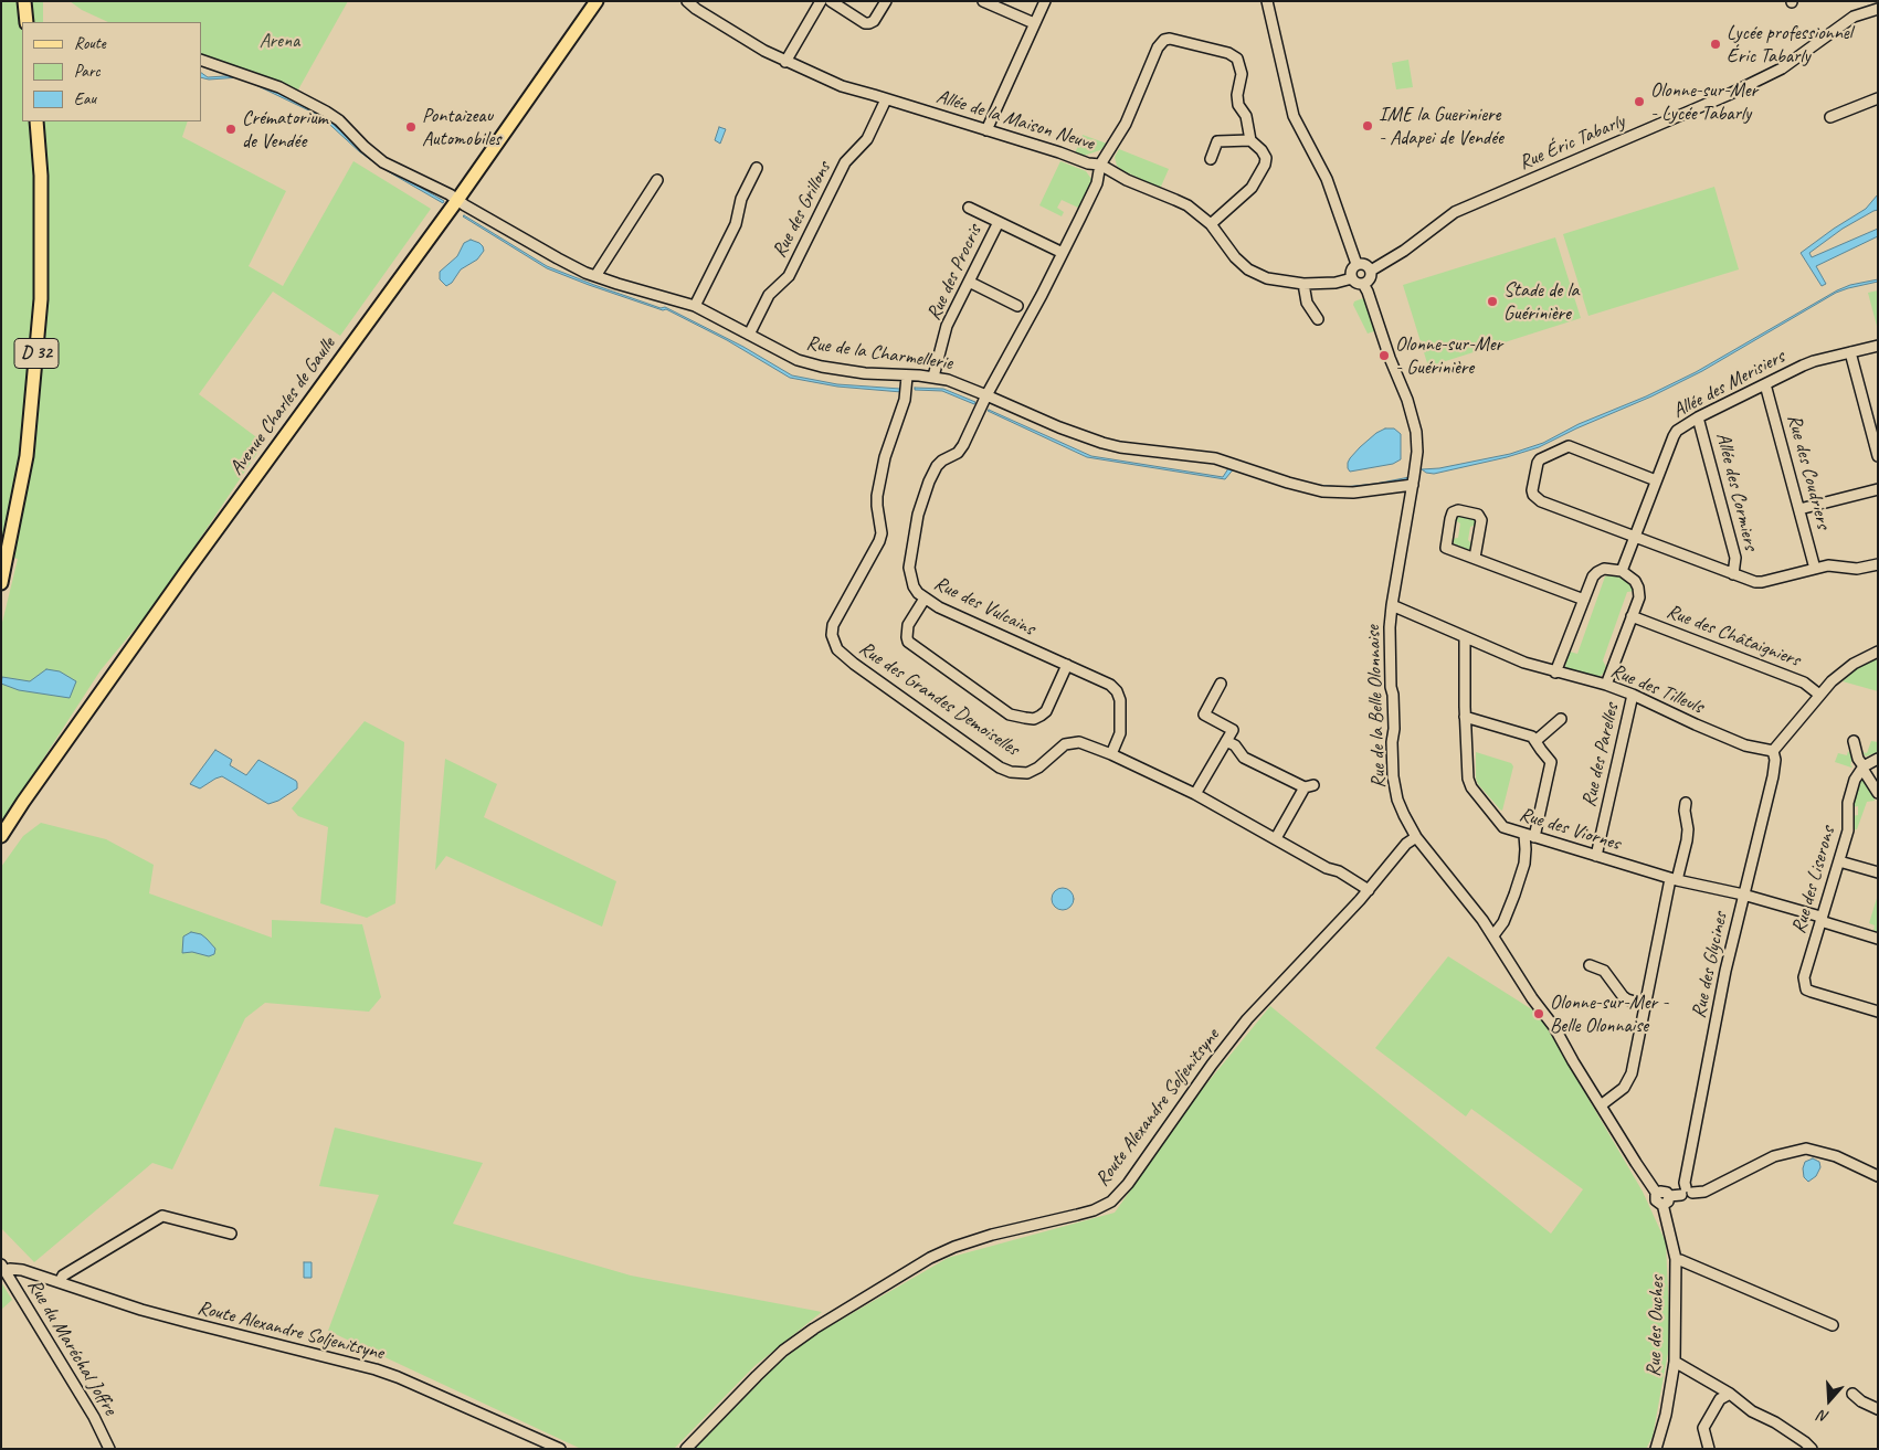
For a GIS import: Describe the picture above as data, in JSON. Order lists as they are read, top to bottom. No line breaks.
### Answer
{"streets":{"main road":["D 32","Avenue Charles de Gaulle"],"street":["Allée de la Maison Neuve","Rue Éric Tabarly","Rue des Grillons","Rue des Procris","Rue de la Charmellerie","Allée des Merisiers","Rue des Coudriers","Allée des Cormiers","Rue des Vulcains","Rue des Châtaigniers","Rue des Tilleuls","Rue des Grandes Demoiselles","Rue de la Belle Olonnaise","Rue des Parelles","Rue des Viornes","Rue des Liserons","Rue des Glycines","Route Alexandre Soljenitsyne","Rue des Ouches","Rue du Maréchal Joffre"]},"crossings":[["Allée de la Maison Neuve","Rue des Grillons"],["Allée de la Maison Neuve","Rue des Procris"],["Allée de la Maison Neuve","Rue de la Charmellerie"],["Allée de la Maison Neuve","Rue des Vulcains"],["Rue Éric Tabarly","Rue de la Belle Olonnaise"],["Rue des Grillons","Rue de la Charmellerie"],["Rue des Procris","Rue de la Charmellerie"],["Rue de la Charmellerie","Avenue Charles de Gaulle"],["Rue de la Charmellerie","Rue des Vulcains"],["Rue de la Charmellerie","Rue des Grandes Demoiselles"],["Rue de la Charmellerie","Rue de la Belle Olonnaise"],["Allée des Merisiers","Rue des Coudriers"],["Allée des Merisiers","Allée des Cormiers"],["Rue des Vulcains","Rue des Grandes Demoiselles"],["Rue des Tilleuls","Rue de la Belle Olonnaise"],["Rue des Tilleuls","Rue des Parelles"],["Rue des Tilleuls","Rue des Viornes"],["Rue des Tilleuls","Rue des Glycines"],["Rue des Grandes Demoiselles","Route Alexandre Soljenitsyne"],["Rue de la Belle Olonnaise","Route Alexandre Soljenitsyne"],["Rue de la Belle Olonnaise","Rue des Ouches"],["Rue des Parelles","Rue des Viornes"],["Rue des Viornes","Rue des Liserons"],["Rue des Viornes","Rue des Glycines"],["Route Alexandre Soljenitsyne","Rue du Maréchal Joffre"]],"parks":["Arena"],"places":["Lycée professionnel Éric Tabarly","Olonne-sur-Mer - Lycée Tabarly","IME la Gueriniere - Adapei de Vendée","Pontaizeau Automobiles","Crématorium de Vendée","Stade de la Guérinière","Olonne-sur-Mer - Guérinière","Olonne-sur-Mer - Belle Olonnaise"],"legend":["Route","Parc","Eau"],"north":"bottom"}
